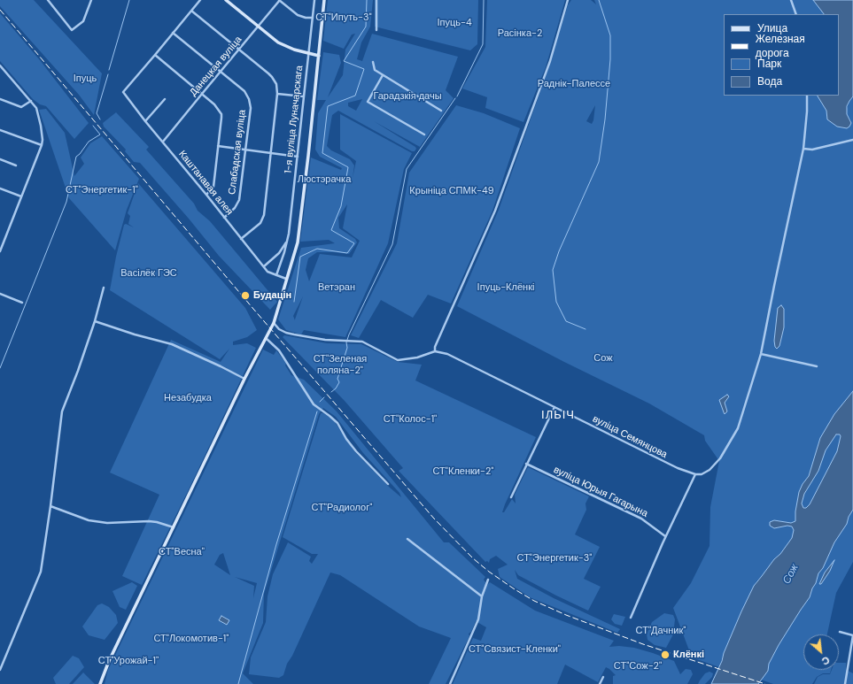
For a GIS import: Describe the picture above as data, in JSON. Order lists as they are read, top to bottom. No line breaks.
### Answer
{"streets":{"street":["Данецкая вуліца","1-я вуліца Луначарскага","Слабадская вуліца","Каштанавая алея","вуліца Семянцова","вуліца Юрыя Гагарына"]},"crossings":[["Данецкая вуліца","Слабадская вуліца"],["Данецкая вуліца","Каштанавая алея"],["1-я вуліца Луначарскага","Каштанавая алея"],["Слабадская вуліца","Каштанавая алея"]],"districts":["ІЛЬІЧ"],"water":["Сож"],"parks":["СТ\"Ипуть-3\"","Іпуць-4","Расінка-2","Іпуць","Раднік-Палессе","Гарадзкія дачы","Люстэрачка","СТ\"Энергетик-1\"","Крыніца СПМК-49","Васілёк ГЭС","Ветэран","Іпуць-Клёнкі","Сож","СТ\"Зеленая поляна-2\"","Незабудка","СТ\"Колос-1\"","СТ\"Кленки-2\"","СТ\"Радиолог\"","СТ\"Весна\"","СТ\"Энергетик-3\"","СТ\"Дачник\"","СТ\"Локомотив-1\"","СТ\"Связист-Кленки\"","СТ\"Урожай-1\"","СТ\"Сож-2\""],"places":["Будацін","Клёнкі"],"legend":["Улица","Железная дорога","Парк","Вода"],"north":"bottom right"}
